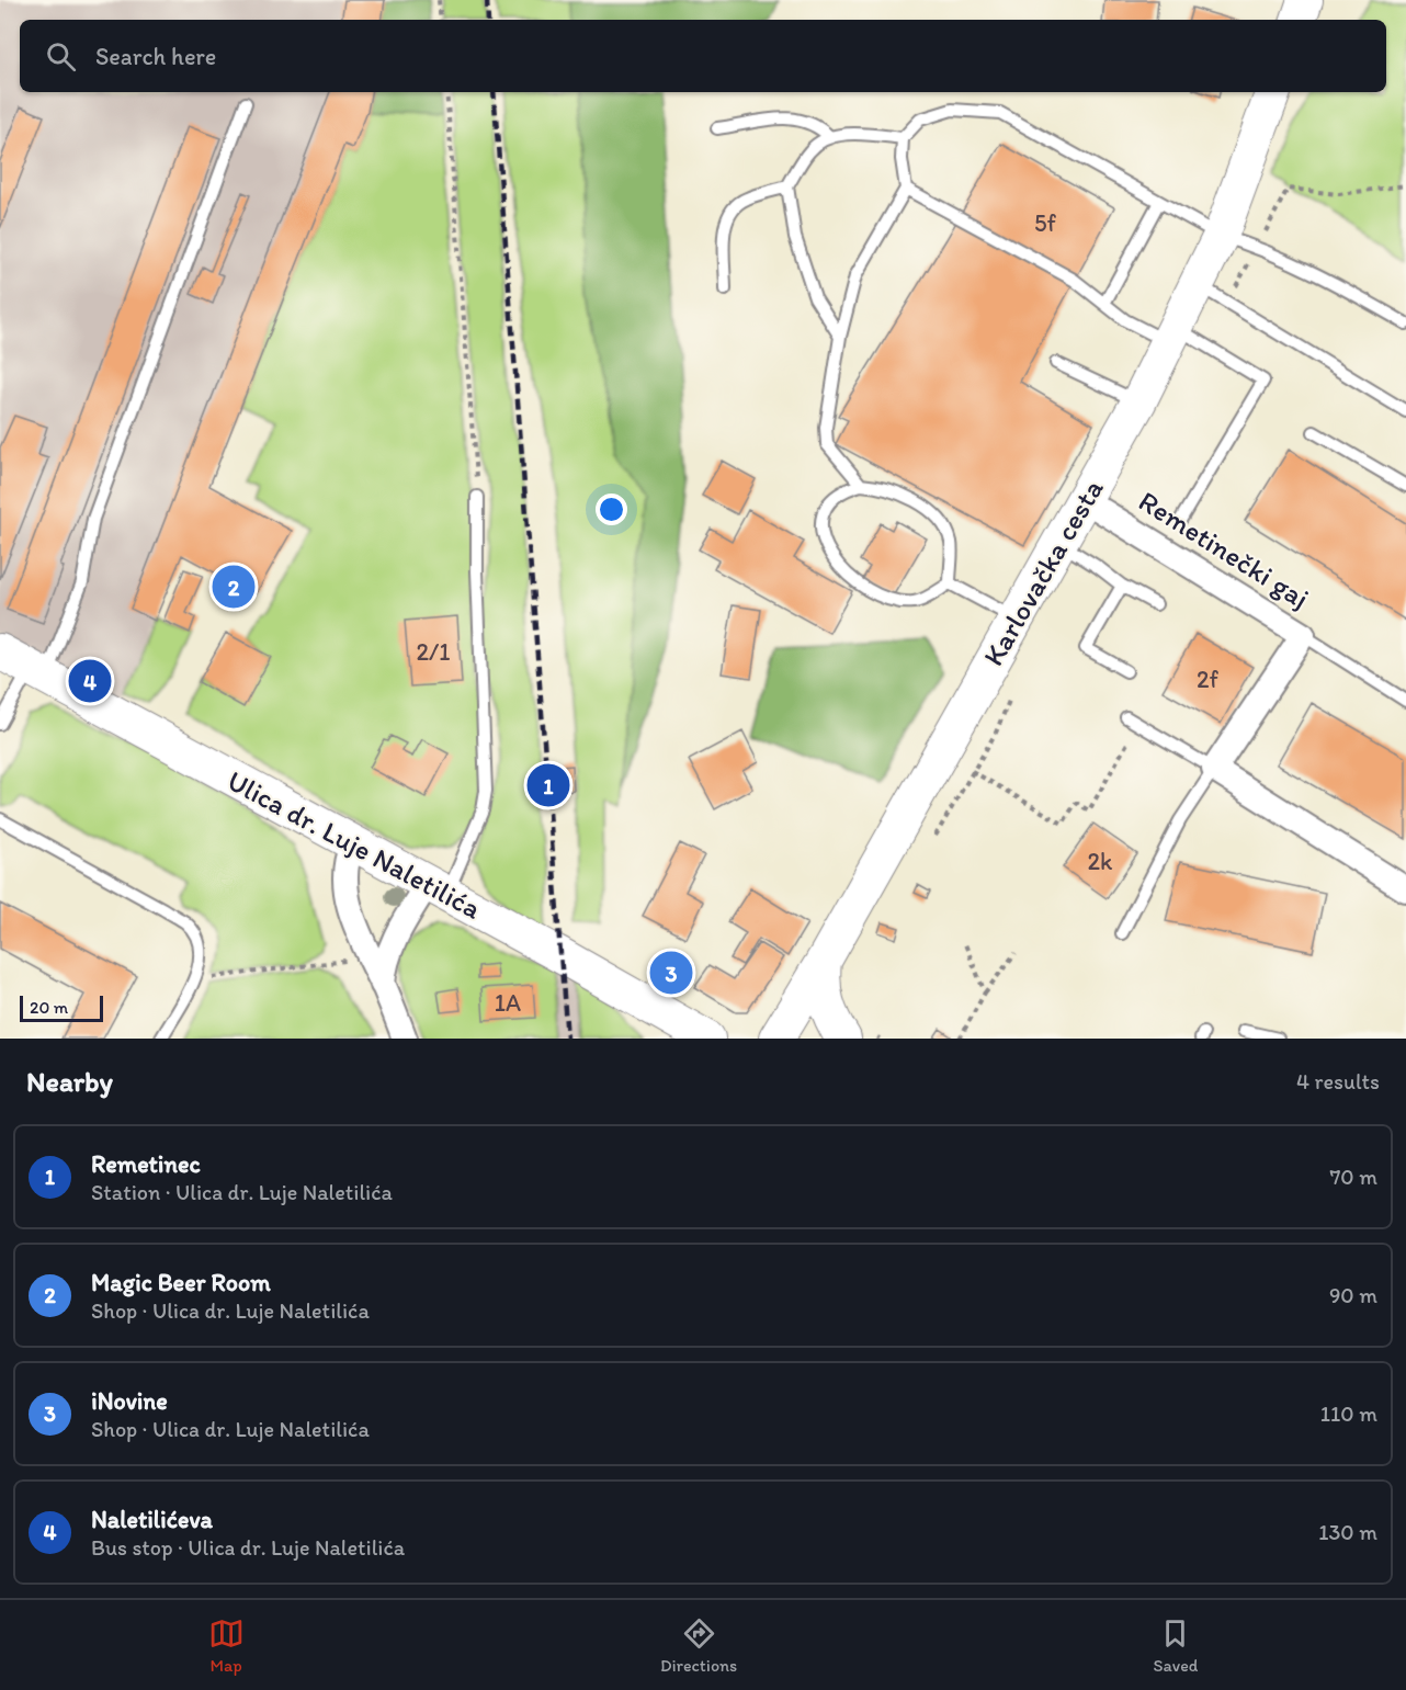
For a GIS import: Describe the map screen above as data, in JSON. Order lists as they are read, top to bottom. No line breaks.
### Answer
{"streets":{"main road":["Karlovačka cesta","Ulica dr. Luje Naletilića"],"street":["Remetinečki gaj"]},"crossings":[["Remetinečki gaj","Karlovačka cesta"]],"house_numbers":["5f","2/1","2f","2k","1A"],"scale_bar":"20 m","page":{"search":"Search here","pins":["2","4","1","3"],"scale":"20 m","heading":["Nearby","4 results"],"list":[{"mark":"1","name":"Remetinec","note":"Station · Ulica dr. Luje Naletilića","value":"70 m"},{"mark":"2","name":"Magic Beer Room","note":"Shop · Ulica dr. Luje Naletilića","value":"90 m"},{"mark":"3","name":"iNovine","note":"Shop · Ulica dr. Luje Naletilića","value":"110 m"},{"mark":"4","name":"Naletilićeva","note":"Bus stop · Ulica dr. Luje Naletilića","value":"130 m"}],"nav":["Map","Directions","Saved"]}}
